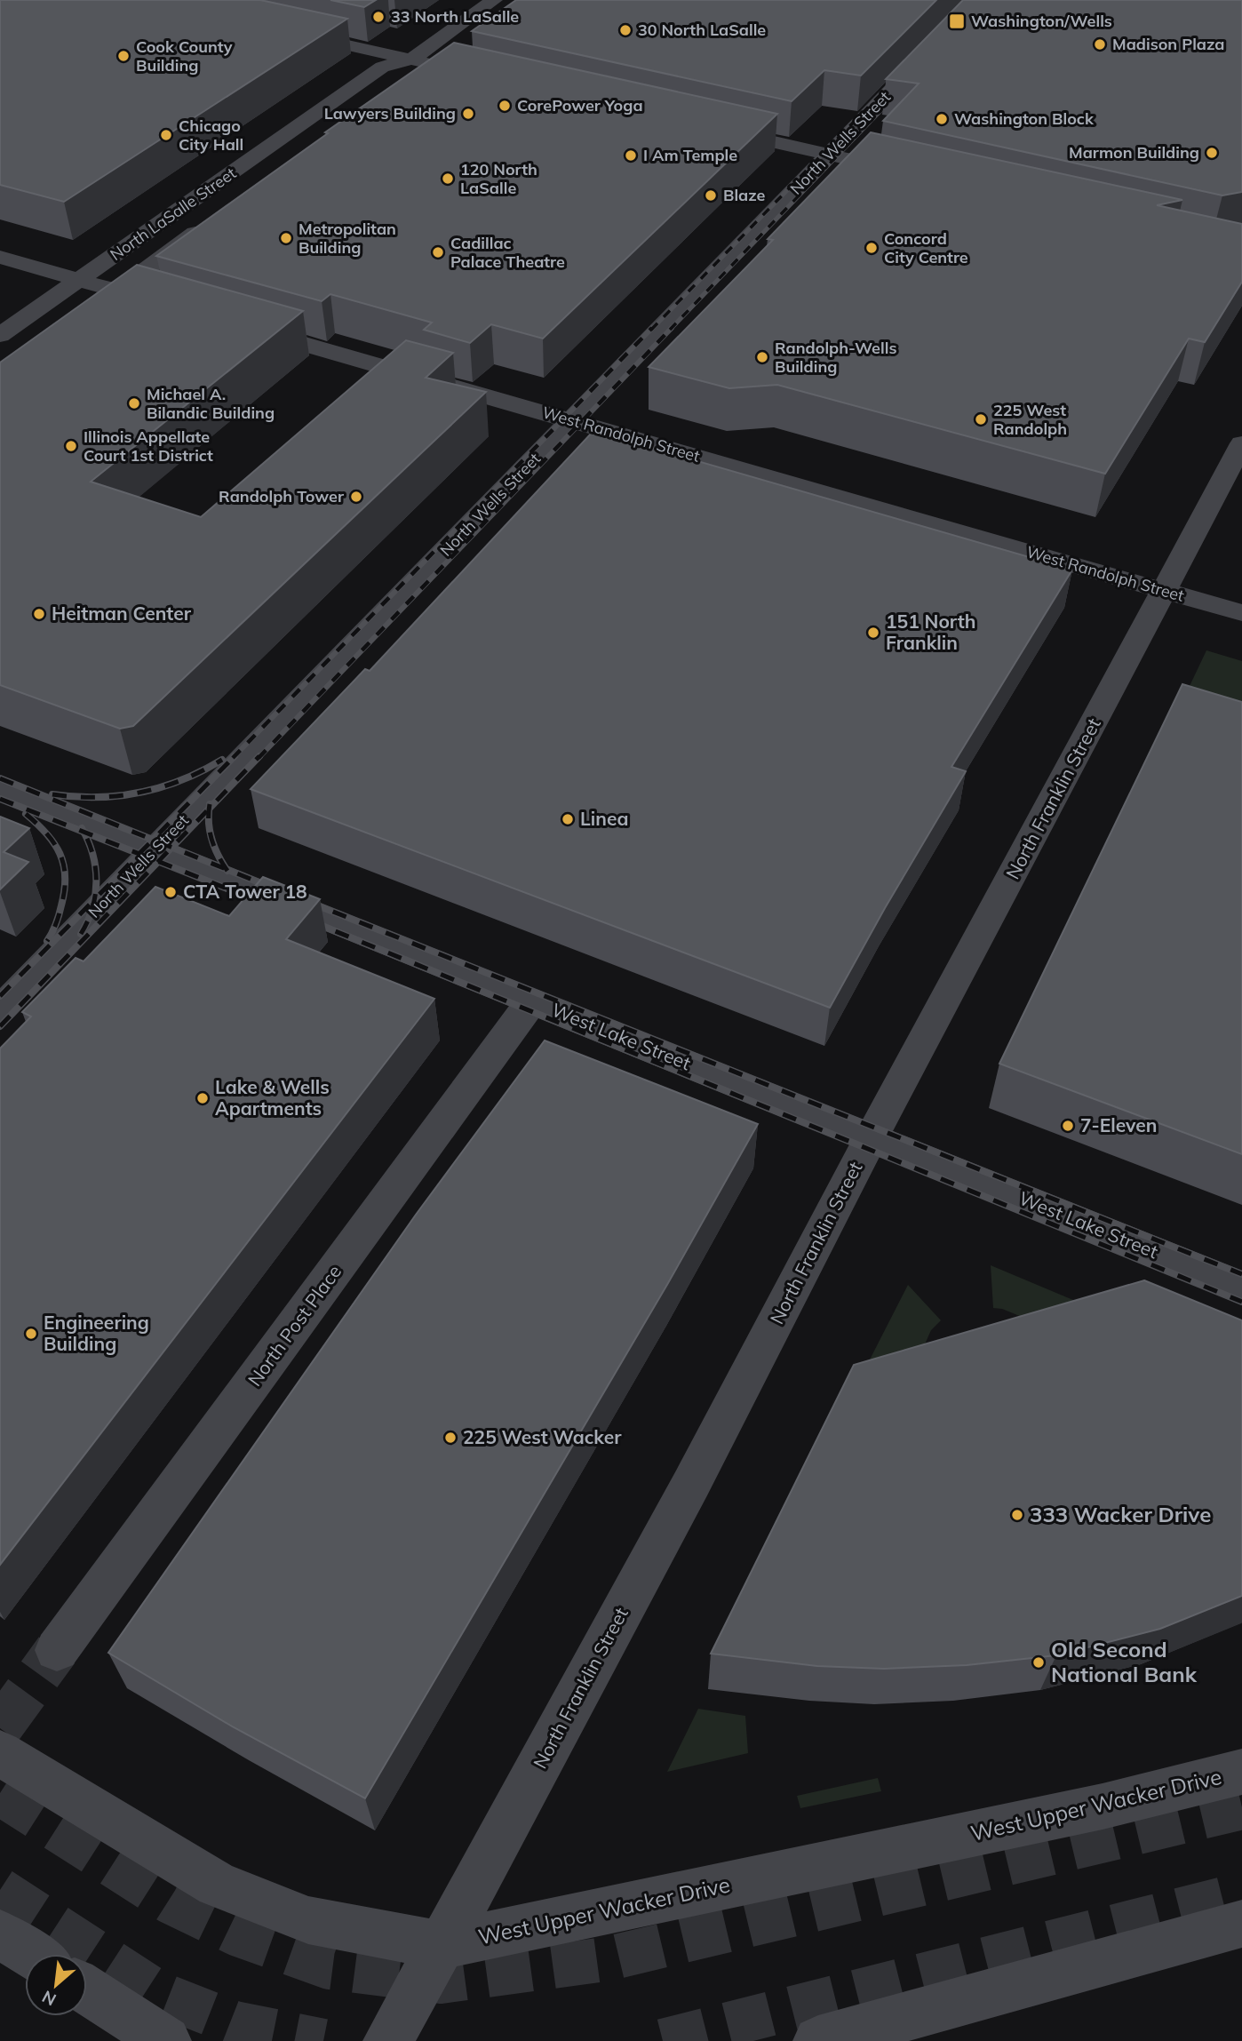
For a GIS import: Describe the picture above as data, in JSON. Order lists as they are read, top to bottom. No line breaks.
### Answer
{"streets":{"main road":["North Wells Street","North LaSalle Street","West Randolph Street","North Franklin Street","West Lake Street","North Post Place","West Upper Wacker Drive"]},"crossings":[["North Wells Street","West Randolph Street"],["North Wells Street","West Lake Street"],["West Randolph Street","North Franklin Street"],["North Franklin Street","West Lake Street"],["North Franklin Street","West Upper Wacker Drive"],["West Lake Street","North Post Place"]],"places":{"other":["33 North LaSalle","30 North LaSalle","Madison Plaza","Cook County Building","CorePower Yoga","Lawyers Building","Washington Block","Chicago City Hall","Marmon Building","I Am Temple","120 North LaSalle","Blaze","Metropolitan Building","Concord City Centre","Cadillac Palace Theatre","Randolph-Wells Building","Michael A. Bilandic Building","225 West Randolph","Illinois Appellate Court 1st District","Randolph Tower","Heitman Center","151 North Franklin","Linea","CTA Tower 18","Lake & Wells Apartments","7-Eleven","Engineering Building","225 West Wacker","333 Wacker Drive","Old Second National Bank"],"transit":["Washington/Wells"]},"north":"bottom left"}
